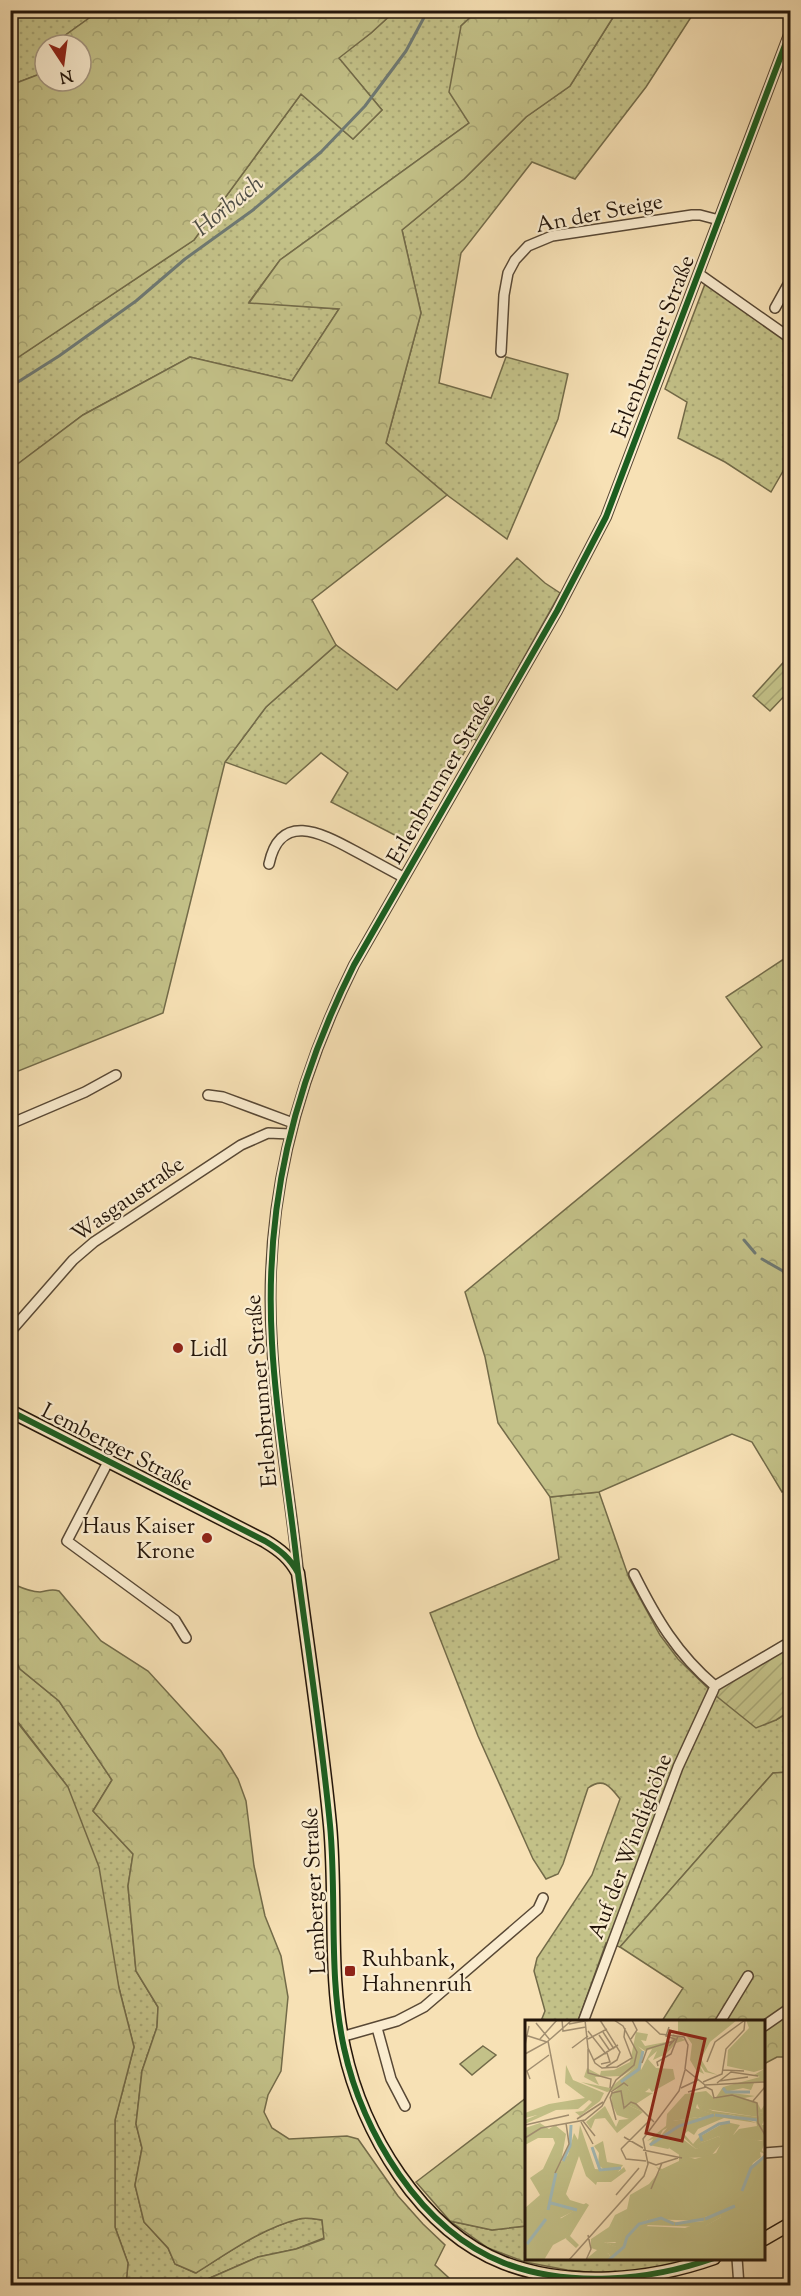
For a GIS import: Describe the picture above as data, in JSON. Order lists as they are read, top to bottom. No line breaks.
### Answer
{"streets":{"main road":["Lemberger Straße"],"street":["An der Steige","Erlenbrunner Straße","Wasgaustraße","Auf der Windighöhe"]},"crossings":[["An der Steige","Erlenbrunner Straße"],["Erlenbrunner Straße","Wasgaustraße"],["Erlenbrunner Straße","Lemberger Straße"]],"water":["Horbach"],"places":{"other":["Lidl","Haus Kaiser Krone"],"transit":["Ruhbank, Hahnenruh"]},"north":"bottom"}
